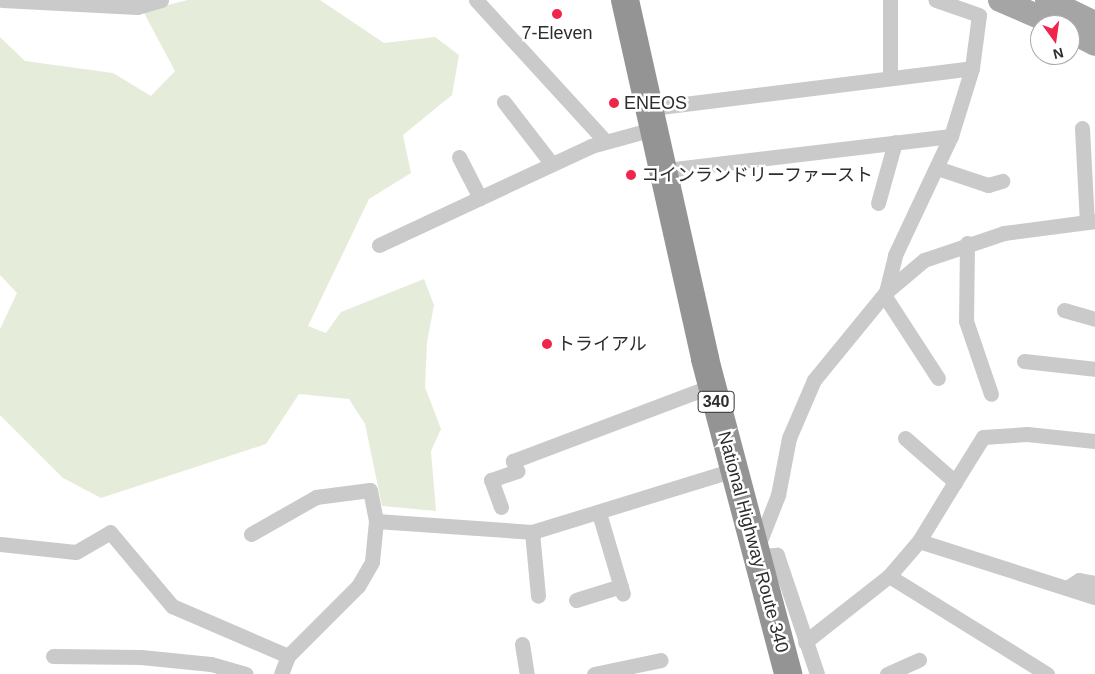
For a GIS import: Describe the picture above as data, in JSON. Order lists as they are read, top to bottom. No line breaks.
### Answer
{"streets":{"highway":["340","National Highway Route 340"]},"places":["7-Eleven","ENEOS","コインランドリーファースト","トライアル"],"north":"bottom"}
